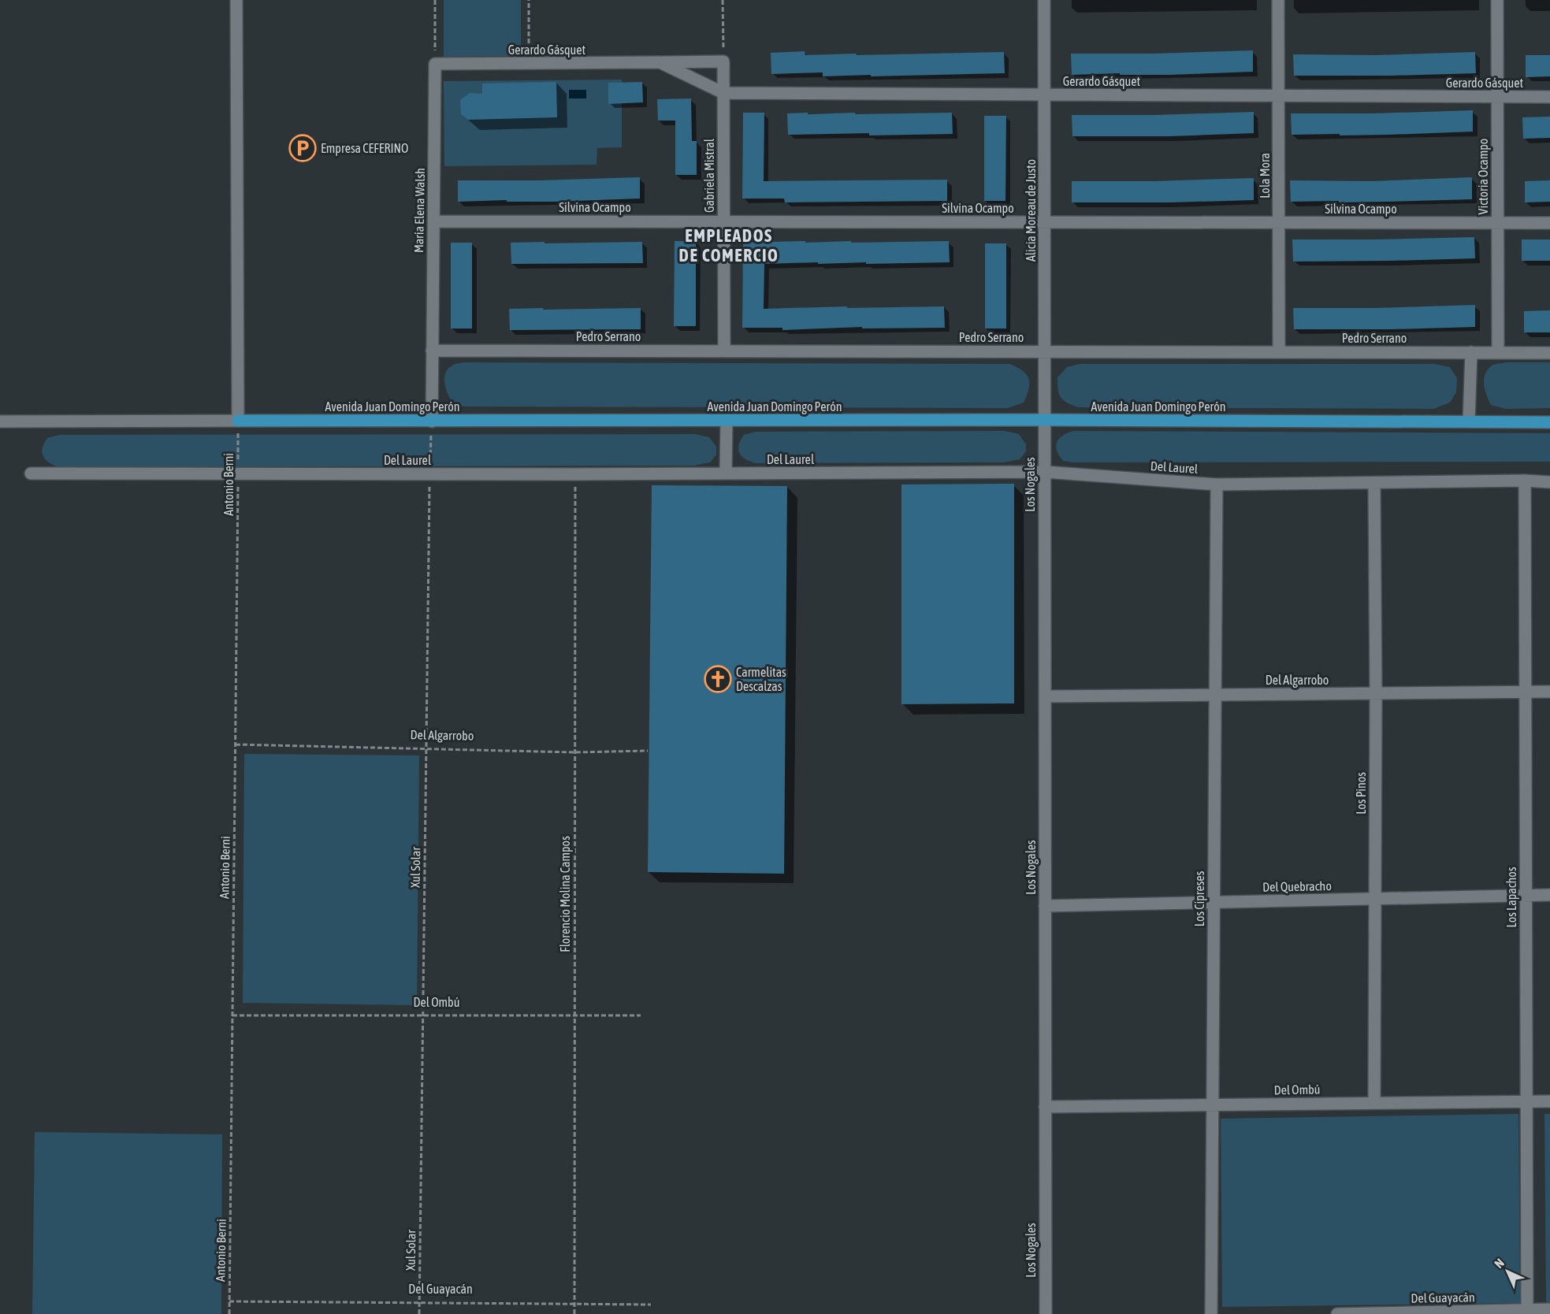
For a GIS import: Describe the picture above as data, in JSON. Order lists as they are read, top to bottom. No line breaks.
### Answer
{"streets":{"main road":["Avenida Juan Domingo Perón"],"street":["Gerardo Gásquet","Gabriela Mistral","Lola Mora","Victoria Ocampo","Silvina Ocampo","María Elena Walsh","Alicia Moreau de Justo","Pedro Serrano","Del Laurel","Los Nogales","Del Algarrobo","Los Pinos","Del Quebracho","Los Lapachos","Los Cipreses","Del Ombú","Del Guayacán"],"path":["Antonio Berni","Xul Solar","Florencio Molina Campos"]},"crossings":[["Gerardo Gásquet","Gabriela Mistral"],["Gerardo Gásquet","Lola Mora"],["Gerardo Gásquet","Victoria Ocampo"],["Gerardo Gásquet","María Elena Walsh"],["Gerardo Gásquet","Alicia Moreau de Justo"],["Gabriela Mistral","Silvina Ocampo"],["Gabriela Mistral","Pedro Serrano"],["Lola Mora","Silvina Ocampo"],["Lola Mora","Pedro Serrano"],["Victoria Ocampo","Silvina Ocampo"],["Victoria Ocampo","Pedro Serrano"],["Silvina Ocampo","María Elena Walsh"],["Silvina Ocampo","Alicia Moreau de Justo"],["María Elena Walsh","Pedro Serrano"],["María Elena Walsh","Avenida Juan Domingo Perón"],["María Elena Walsh","Xul Solar"],["Alicia Moreau de Justo","Pedro Serrano"],["Alicia Moreau de Justo","Avenida Juan Domingo Perón"],["Alicia Moreau de Justo","Los Nogales"],["Avenida Juan Domingo Perón","Antonio Berni"],["Avenida Juan Domingo Perón","Los Nogales"],["Avenida Juan Domingo Perón","Xul Solar"],["Del Laurel","Antonio Berni"],["Del Laurel","Los Nogales"],["Del Laurel","Los Pinos"],["Del Laurel","Xul Solar"],["Del Laurel","Florencio Molina Campos"],["Del Laurel","Los Lapachos"],["Del Laurel","Los Cipreses"],["Antonio Berni","Del Algarrobo"],["Antonio Berni","Del Ombú"],["Antonio Berni","Del Guayacán"],["Los Nogales","Del Algarrobo"],["Los Nogales","Del Quebracho"],["Los Nogales","Del Ombú"],["Del Algarrobo","Los Pinos"],["Del Algarrobo","Xul Solar"],["Del Algarrobo","Florencio Molina Campos"],["Del Algarrobo","Los Lapachos"],["Del Algarrobo","Los Cipreses"],["Los Pinos","Del Quebracho"],["Los Pinos","Del Ombú"],["Xul Solar","Del Ombú"],["Xul Solar","Del Guayacán"],["Del Quebracho","Los Lapachos"],["Del Quebracho","Los Cipreses"],["Florencio Molina Campos","Del Ombú"],["Florencio Molina Campos","Del Guayacán"],["Los Lapachos","Del Ombú"],["Los Lapachos","Del Guayacán"],["Los Cipreses","Del Ombú"]],"districts":["EMPLEADOS DE COMERCIO"],"places":{"parking":["Empresa CEFERINO"],"church":["Carmelitas Descalzas"]},"north":"top left"}
